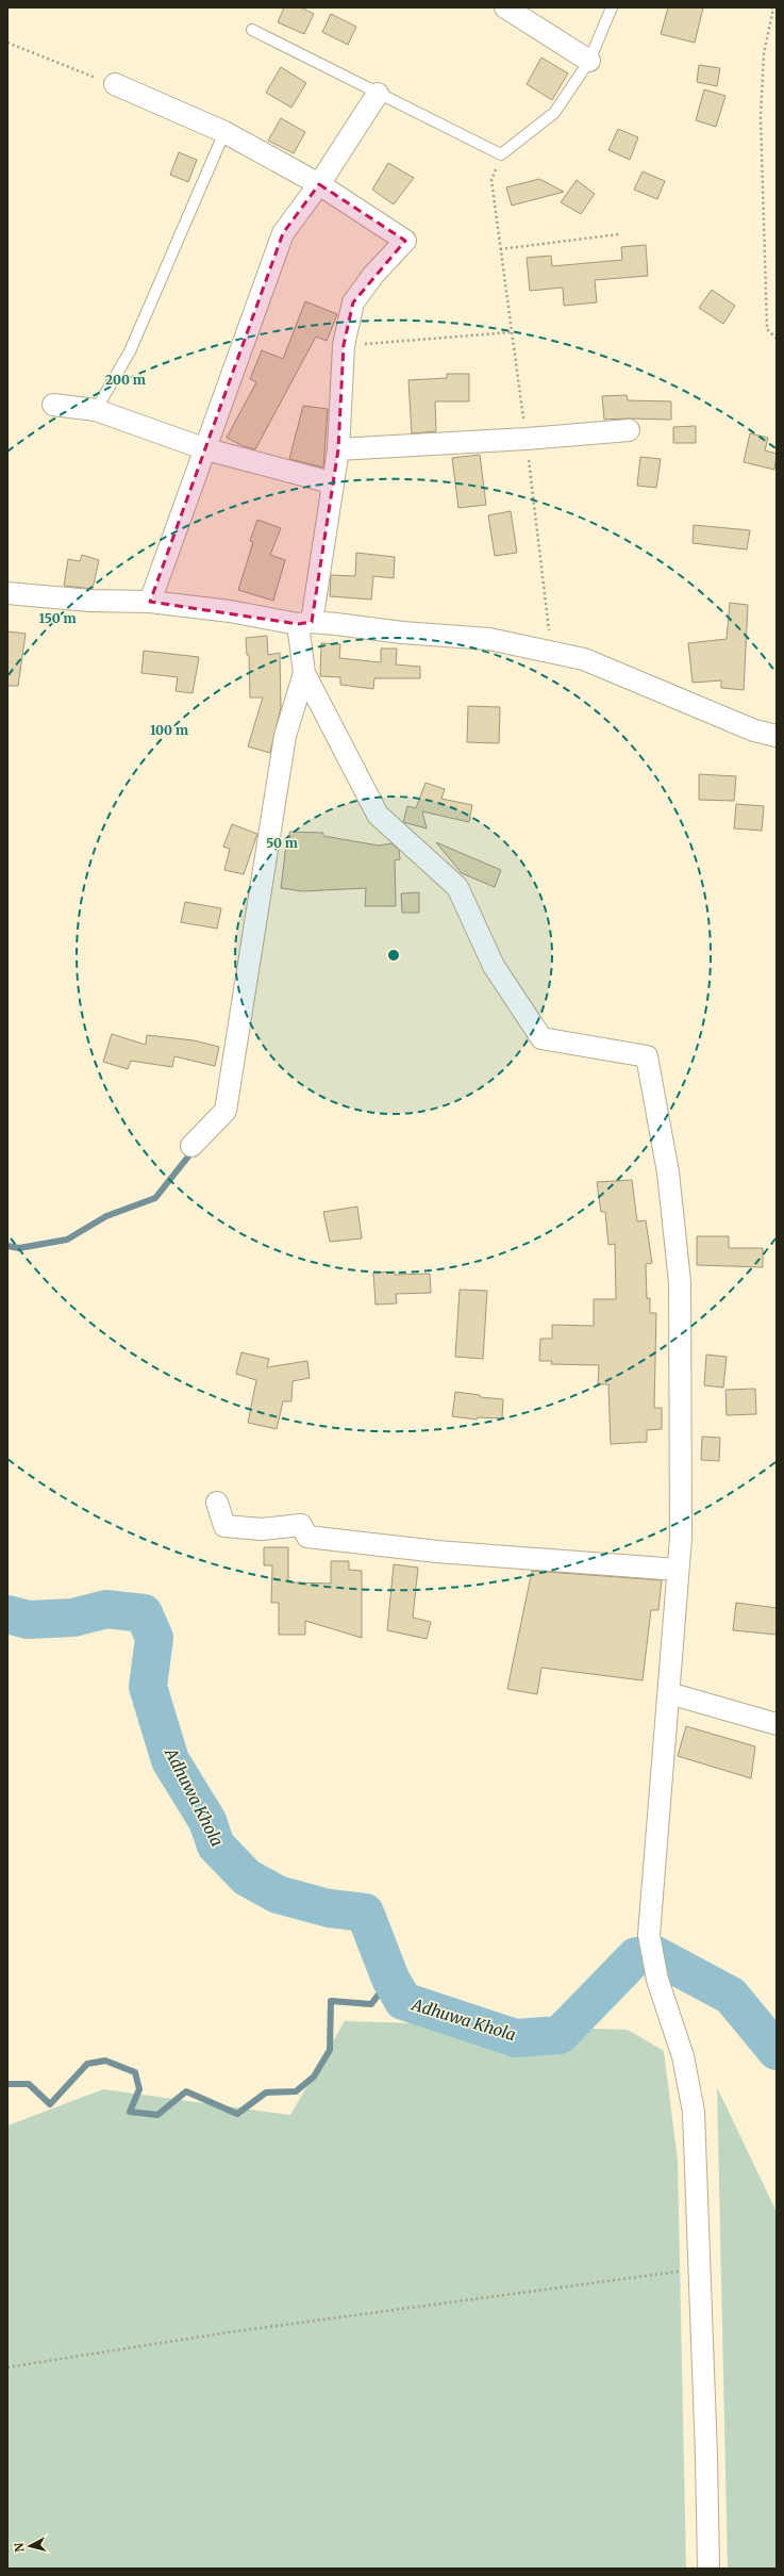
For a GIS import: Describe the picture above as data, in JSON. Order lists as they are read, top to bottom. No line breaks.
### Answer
{"water":["Adhuwa Khola"],"north":"left","rings":["200 m","150 m","100 m","50 m"]}
